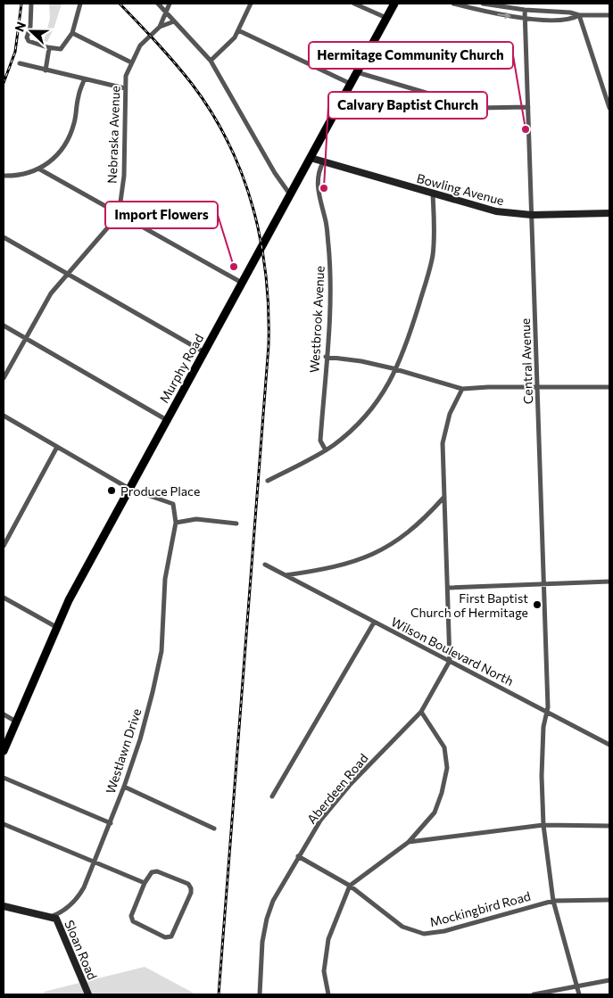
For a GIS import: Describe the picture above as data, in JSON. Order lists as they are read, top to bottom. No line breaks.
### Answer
{"streets":{"main road":["Murphy Road"],"street":["Nebraska Avenue","Bowling Avenue","Westbrook Avenue","Central Avenue","Wilson Boulevard North","Westlawn Drive","Aberdeen Road","Mockingbird Road","Sloan Road"]},"crossings":[["Bowling Avenue","Westbrook Avenue"],["Bowling Avenue","Central Avenue"],["Bowling Avenue","Murphy Road"],["Central Avenue","Wilson Boulevard North"],["Central Avenue","Mockingbird Road"],["Wilson Boulevard North","Aberdeen Road"],["Westlawn Drive","Sloan Road"],["Aberdeen Road","Mockingbird Road"]],"places":["Hermitage Community Church","Calvary Baptist Church","Import Flowers","Produce Place","First Baptist Church of Hermitage"],"north":"left"}
